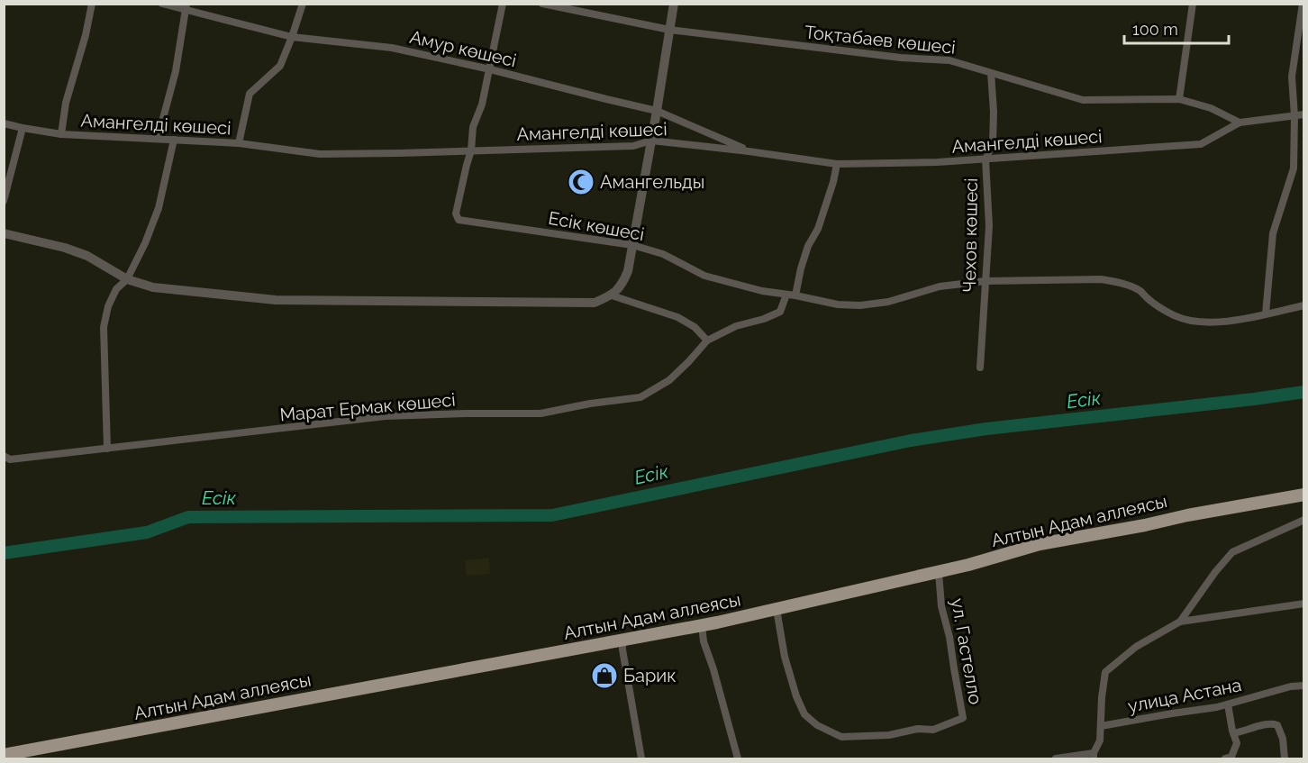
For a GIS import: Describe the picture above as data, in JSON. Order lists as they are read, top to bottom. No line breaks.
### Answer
{"streets":{"main road":["Алтын Адам аллеясы"],"street":["Тоқтабаев көшесі","Амур көшесі","Амангелді көшесі","Есік көшесі","Чехов көшесі","Марат Ермак көшесі","ул. Гастелло","улица Астана"]},"crossings":[["Тоқтабаев көшесі","Амангелді көшесі"],["Тоқтабаев көшесі","Чехов көшесі"],["Амур көшесі","Амангелді көшесі"],["Амангелді көшесі","Есік көшесі"],["Амангелді көшесі","Чехов көшесі"],["Есік көшесі","Чехов көшесі"],["Алтын Адам аллеясы","ул. Гастелло"]],"water":["Есік"],"places":{"mosque":["Амангельды"],"shop":["Барик"]},"scale_bar":"100 m"}
